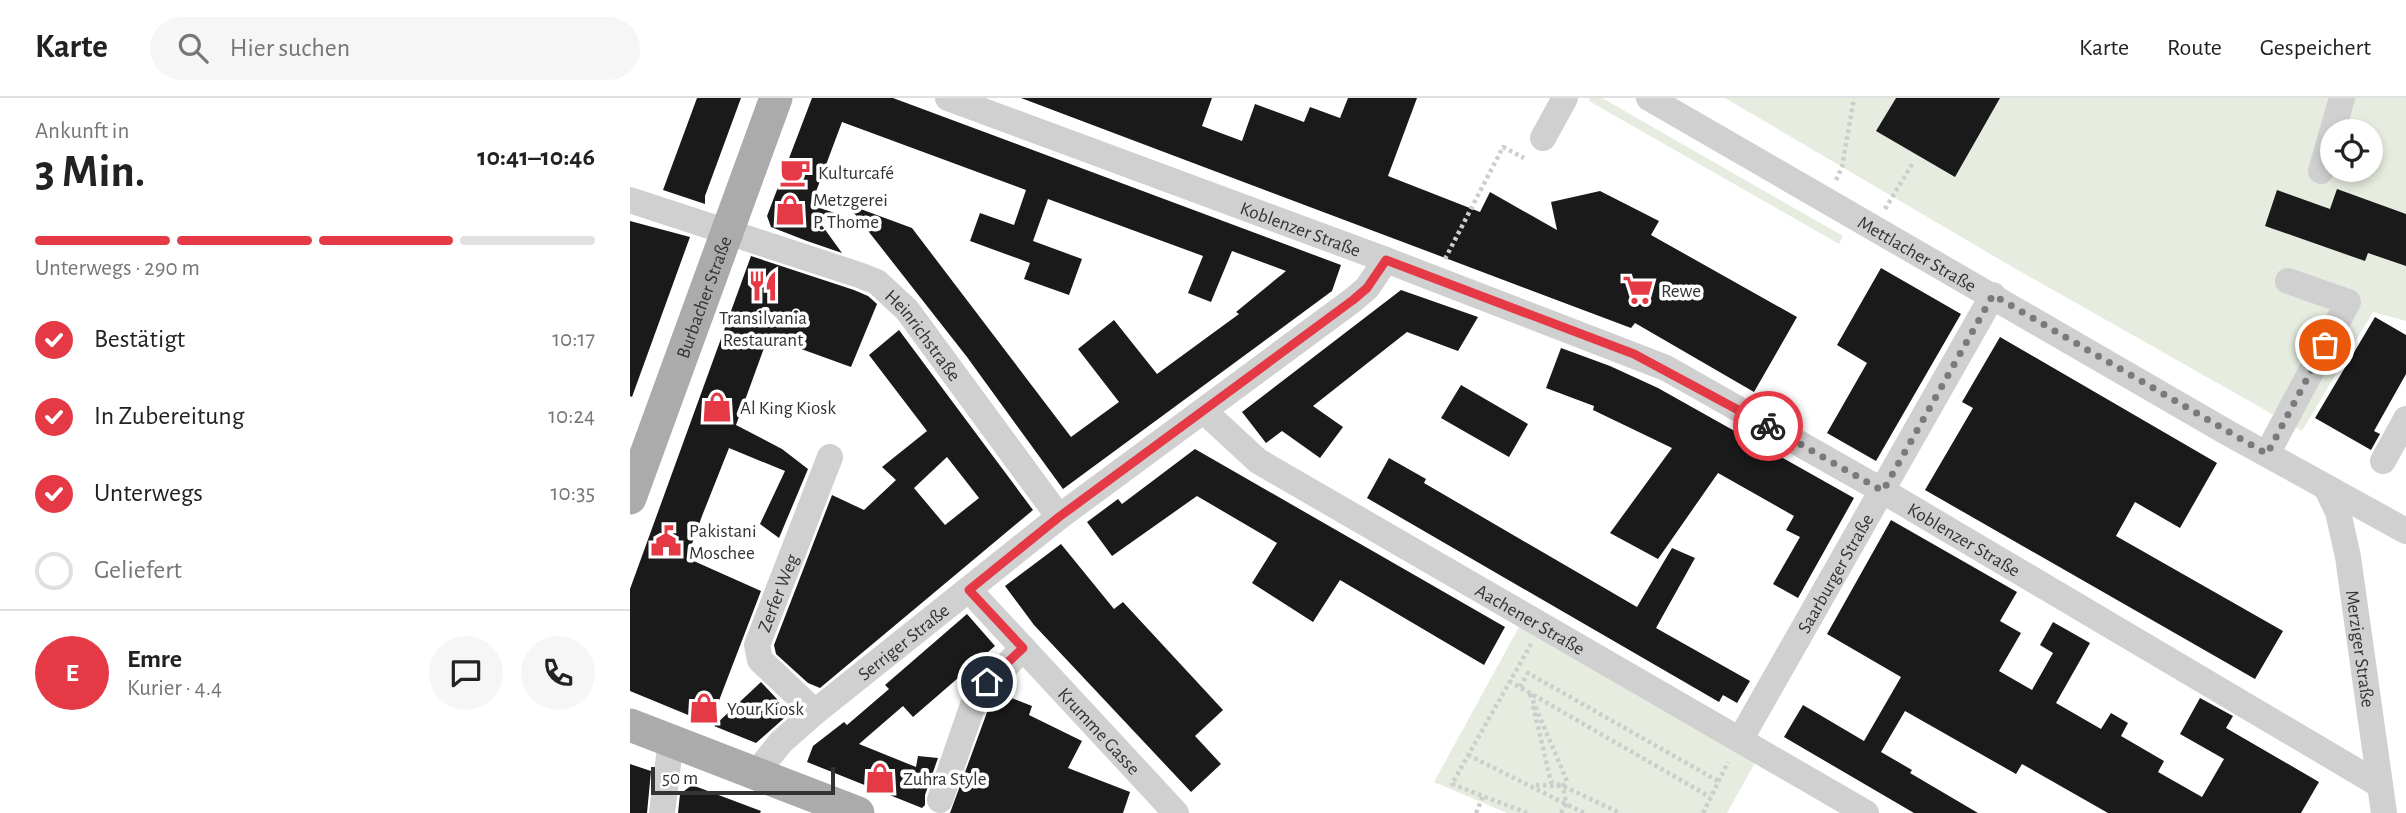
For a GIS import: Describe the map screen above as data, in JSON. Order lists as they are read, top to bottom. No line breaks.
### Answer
{"streets":{"main road":["Burbacher Straße"],"street":["Koblenzer Straße","Mettlacher Straße","Heinrichstraße","Saarburger Straße","Zerfer Weg","Aachener Straße","Serriger Straße","Merziger Straße","Krumme Gasse"]},"crossings":[["Koblenzer Straße","Saarburger Straße"],["Koblenzer Straße","Serriger Straße"],["Koblenzer Straße","Merziger Straße"],["Mettlacher Straße","Saarburger Straße"],["Mettlacher Straße","Merziger Straße"],["Burbacher Straße","Heinrichstraße"],["Heinrichstraße","Serriger Straße"],["Saarburger Straße","Aachener Straße"],["Zerfer Weg","Serriger Straße"],["Aachener Straße","Serriger Straße"],["Serriger Straße","Krumme Gasse"]],"places":{"cafe":["Kulturcafé"],"shop":["Metzgerei P. Thome","Al King Kiosk","Your Kiosk","Zuhra Style"],"restaurant":["Transilvania Restaurant"],"supermarket":["Rewe"],"public building":["Pakistani Moschee"]},"scale_bar":"50 m","page":{"header":"Karte","search":"Hier suchen","nav":["Karte","Route","Gespeichert"],"heading":["3 Min.","Ankunft in","10:41–10:46"],"panel":["Emre","Kurier · 4.4"],"bar":"Unterwegs · 290 m","list":[["Bestätigt","10:17"],["In Zubereitung","10:24"],["Unterwegs","10:35"],"Geliefert"],"round":"E","scale":"50 m"}}
